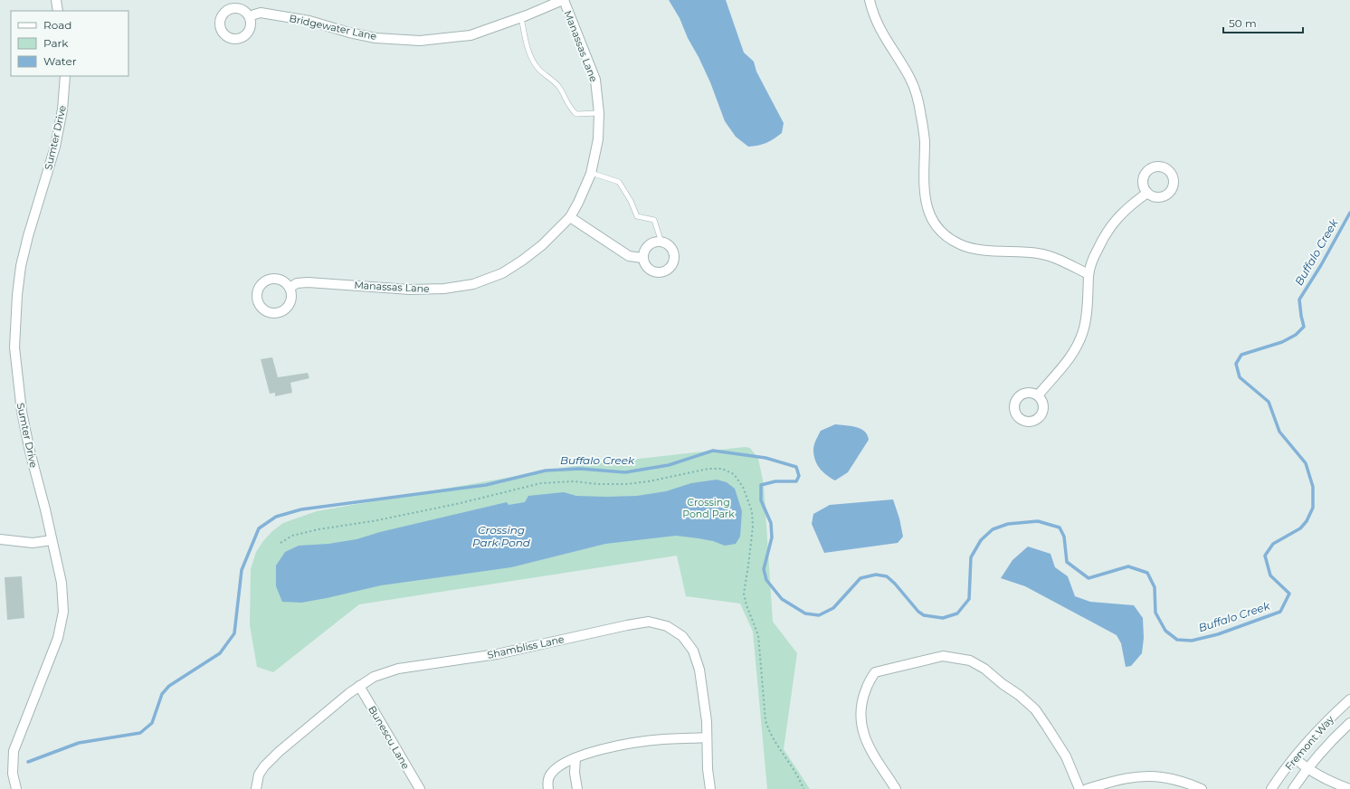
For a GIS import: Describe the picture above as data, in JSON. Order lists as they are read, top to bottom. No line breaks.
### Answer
{"streets":{"street":["Bridgewater Lane","Manassas Lane","Sumter Drive","Shambliss Lane","Bunescu Lane","Fremont Way"]},"crossings":[["Bridgewater Lane","Manassas Lane"],["Shambliss Lane","Bunescu Lane"]],"water":["Buffalo Creek","Crossing Park Pond"],"parks":["Crossing Pond Park"],"legend":["Road","Park","Water"],"scale_bar":"50 m"}
